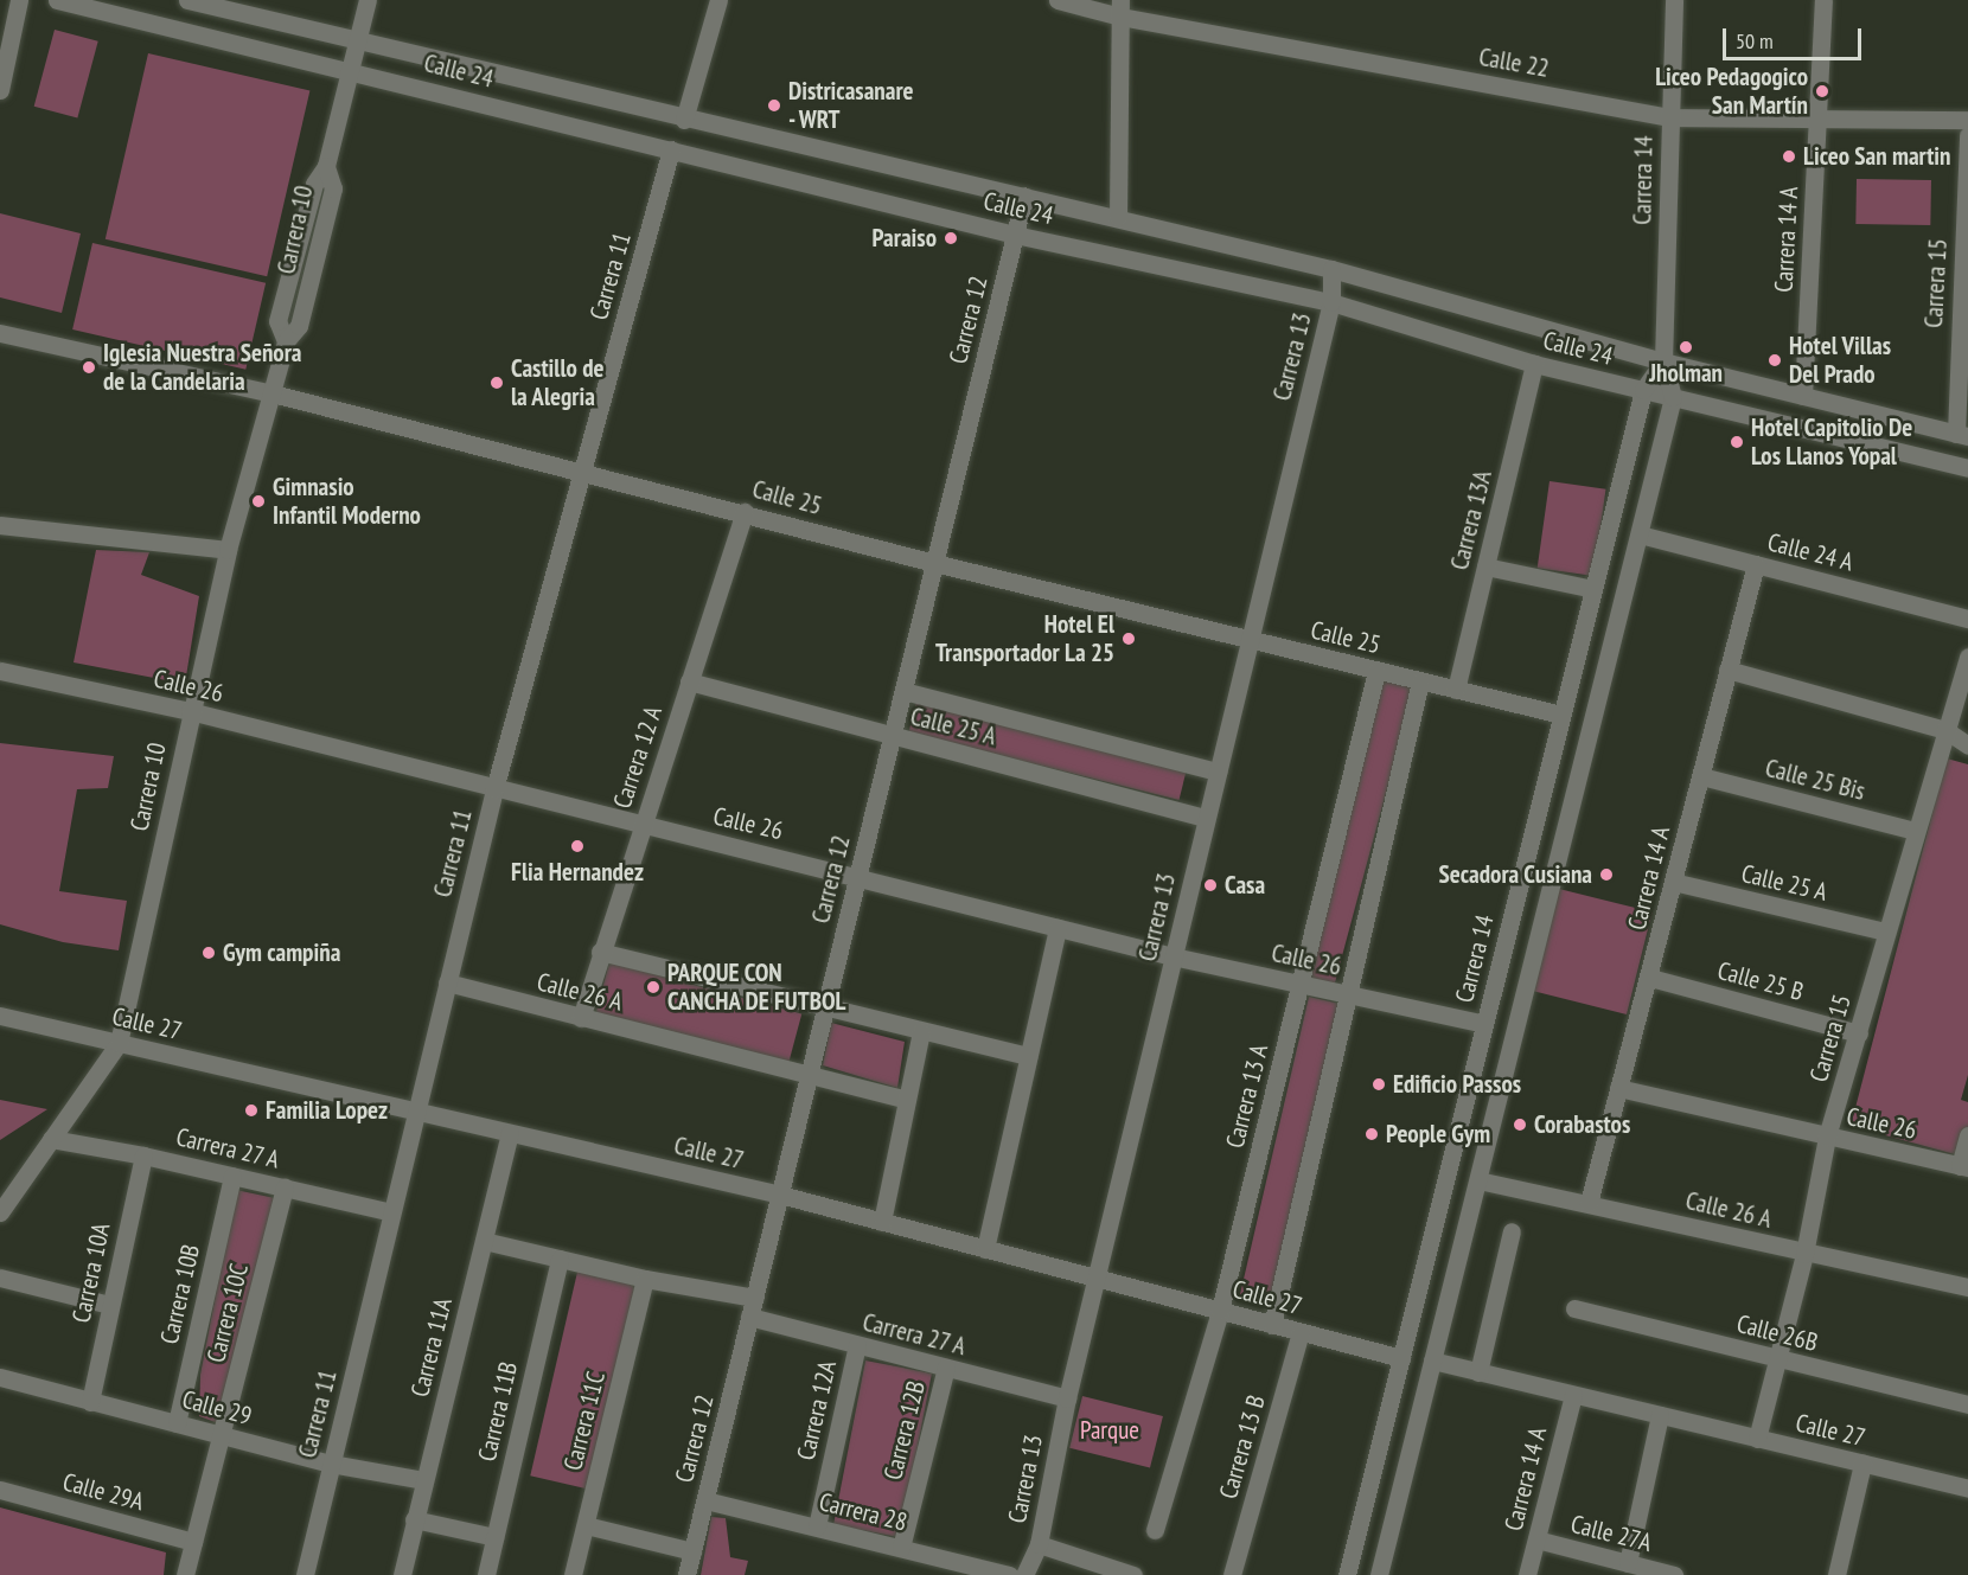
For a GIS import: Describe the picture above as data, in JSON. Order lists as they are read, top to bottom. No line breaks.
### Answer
{"streets":{"street":["Calle 22","Calle 24","Carrera 14","Carrera 10","Carrera 14 A","Carrera 11","Carrera 15","Carrera 12","Carrera 13","Calle 25","Carrera 13A","Calle 24 A","Calle 26","Calle 25 A","Carrera 12 A","Calle 25 Bis","Calle 25 B","Calle 26 A","Calle 27","Carrera 13 A","Carrera 27 A","Carrera 10A","Carrera 10B","Carrera 10C","Calle 26B","Carrera 11A","Calle 29","Carrera 12A","Carrera 11B","Carrera 11C","Carrera 12B","Carrera 13 B","Calle 29A","Carrera 28","Calle 27A"]},"crossings":[["Calle 22","Carrera 14"],["Calle 22","Carrera 14 A"],["Calle 24","Carrera 14"],["Calle 24","Carrera 10"],["Calle 24","Carrera 14 A"],["Calle 24","Carrera 11"],["Calle 24","Carrera 15"],["Calle 24","Carrera 12"],["Calle 24","Carrera 13"],["Calle 24","Carrera 13A"],["Carrera 14","Calle 25"],["Carrera 14","Calle 24 A"],["Carrera 14","Calle 26"],["Carrera 14","Calle 26 A"],["Carrera 14","Calle 27"],["Carrera 10","Calle 25"],["Carrera 10","Calle 26"],["Carrera 10","Calle 27"],["Carrera 10","Carrera 27 A"],["Carrera 14 A","Calle 24 A"],["Carrera 14 A","Calle 26"],["Carrera 14 A","Calle 25 A"],["Carrera 14 A","Calle 25 Bis"],["Carrera 14 A","Calle 25 B"],["Carrera 14 A","Calle 26 A"],["Carrera 14 A","Calle 27"],["Carrera 14 A","Calle 27A"],["Carrera 11","Calle 25"],["Carrera 11","Calle 26"],["Carrera 11","Calle 26 A"],["Carrera 11","Calle 27"],["Carrera 11","Carrera 27 A"],["Carrera 11","Calle 29"],["Carrera 15","Calle 26"],["Carrera 15","Calle 25 A"],["Carrera 15","Calle 25 Bis"],["Carrera 15","Calle 25 B"],["Carrera 15","Calle 26 A"],["Carrera 15","Calle 27"],["Carrera 15","Calle 26B"],["Carrera 12","Calle 25"],["Carrera 12","Calle 26"],["Carrera 12","Calle 25 A"],["Carrera 12","Calle 26 A"],["Carrera 12","Calle 27"],["Carrera 12","Carrera 27 A"],["Carrera 12","Carrera 28"],["Carrera 13","Calle 25"],["Carrera 13","Calle 26"],["Carrera 13","Calle 25 A"],["Carrera 13","Calle 27"],["Carrera 13","Carrera 27 A"],["Calle 25","Carrera 13A"],["Calle 25","Carrera 12 A"],["Calle 25","Carrera 13 A"],["Calle 26","Carrera 12 A"],["Calle 26","Carrera 13 A"],["Calle 25 A","Carrera 12 A"],["Carrera 12 A","Calle 26 A"],["Calle 27","Carrera 13 A"],["Calle 27","Carrera 11A"],["Calle 27","Carrera 13 B"],["Carrera 27 A","Carrera 10A"],["Carrera 27 A","Carrera 10B"],["Carrera 27 A","Carrera 10C"],["Carrera 27 A","Carrera 12A"],["Carrera 27 A","Carrera 12B"],["Carrera 10A","Calle 29"],["Carrera 10B","Calle 29"],["Carrera 10C","Calle 29"],["Carrera 10C","Calle 29A"],["Carrera 11A","Calle 29"],["Carrera 12A","Carrera 28"],["Carrera 12B","Carrera 28"]],"parks":["Parque"],"places":["Liceo Pedagogico San Martín","Districasanare - WRT","Liceo San martin","Paraiso","Jholman","Hotel Villas Del Prado","Iglesia Nuestra Señora de la Candelaria","Castillo de la Alegria","Hotel Capitolio De Los Llanos Yopal","Gimnasio Infantil Moderno","Hotel El Transportador La 25","Flia Hernandez","Secadora Cusiana","Casa","Gym campiña","PARQUE CON CANCHA DE FUTBOL","Edificio Passos","Familia Lopez","Corabastos","People Gym"],"scale_bar":"50 m"}
